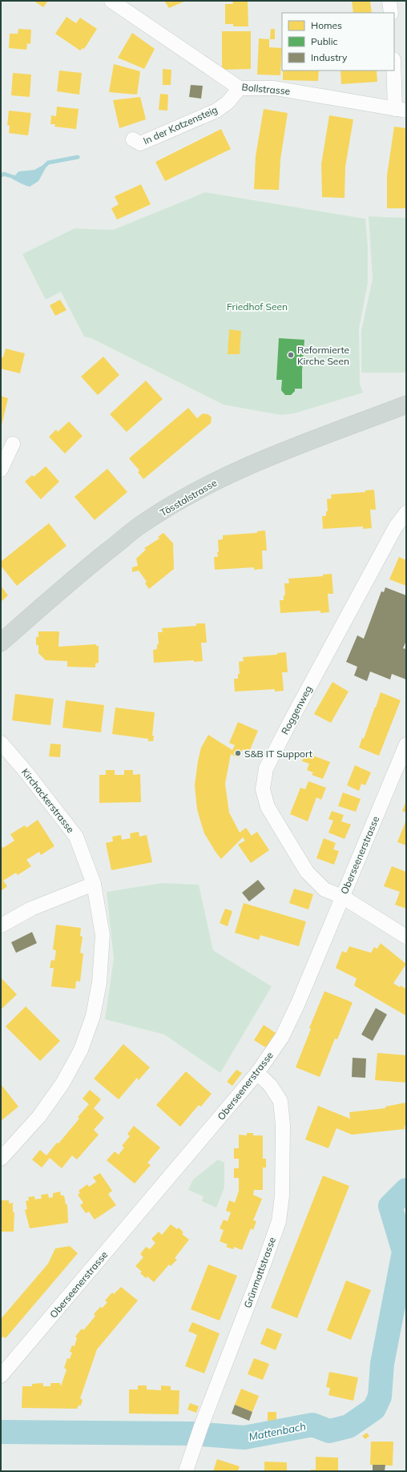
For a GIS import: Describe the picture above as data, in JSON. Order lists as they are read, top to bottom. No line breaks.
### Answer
{"streets":{"main road":["Tösstalstrasse"],"street":["Bollstrasse","In der Katzensteig","Roggenweg","Kirchackerstrasse","Oberseenerstrasse","Grünmattstrasse"]},"crossings":[["Bollstrasse","In der Katzensteig"],["Roggenweg","Oberseenerstrasse"],["Oberseenerstrasse","Grünmattstrasse"]],"water":["Mattenbach"],"parks":["Friedhof Seen"],"places":["Reformierte Kirche Seen","S&B IT Support"],"legend":["Homes","Public","Industry"]}
